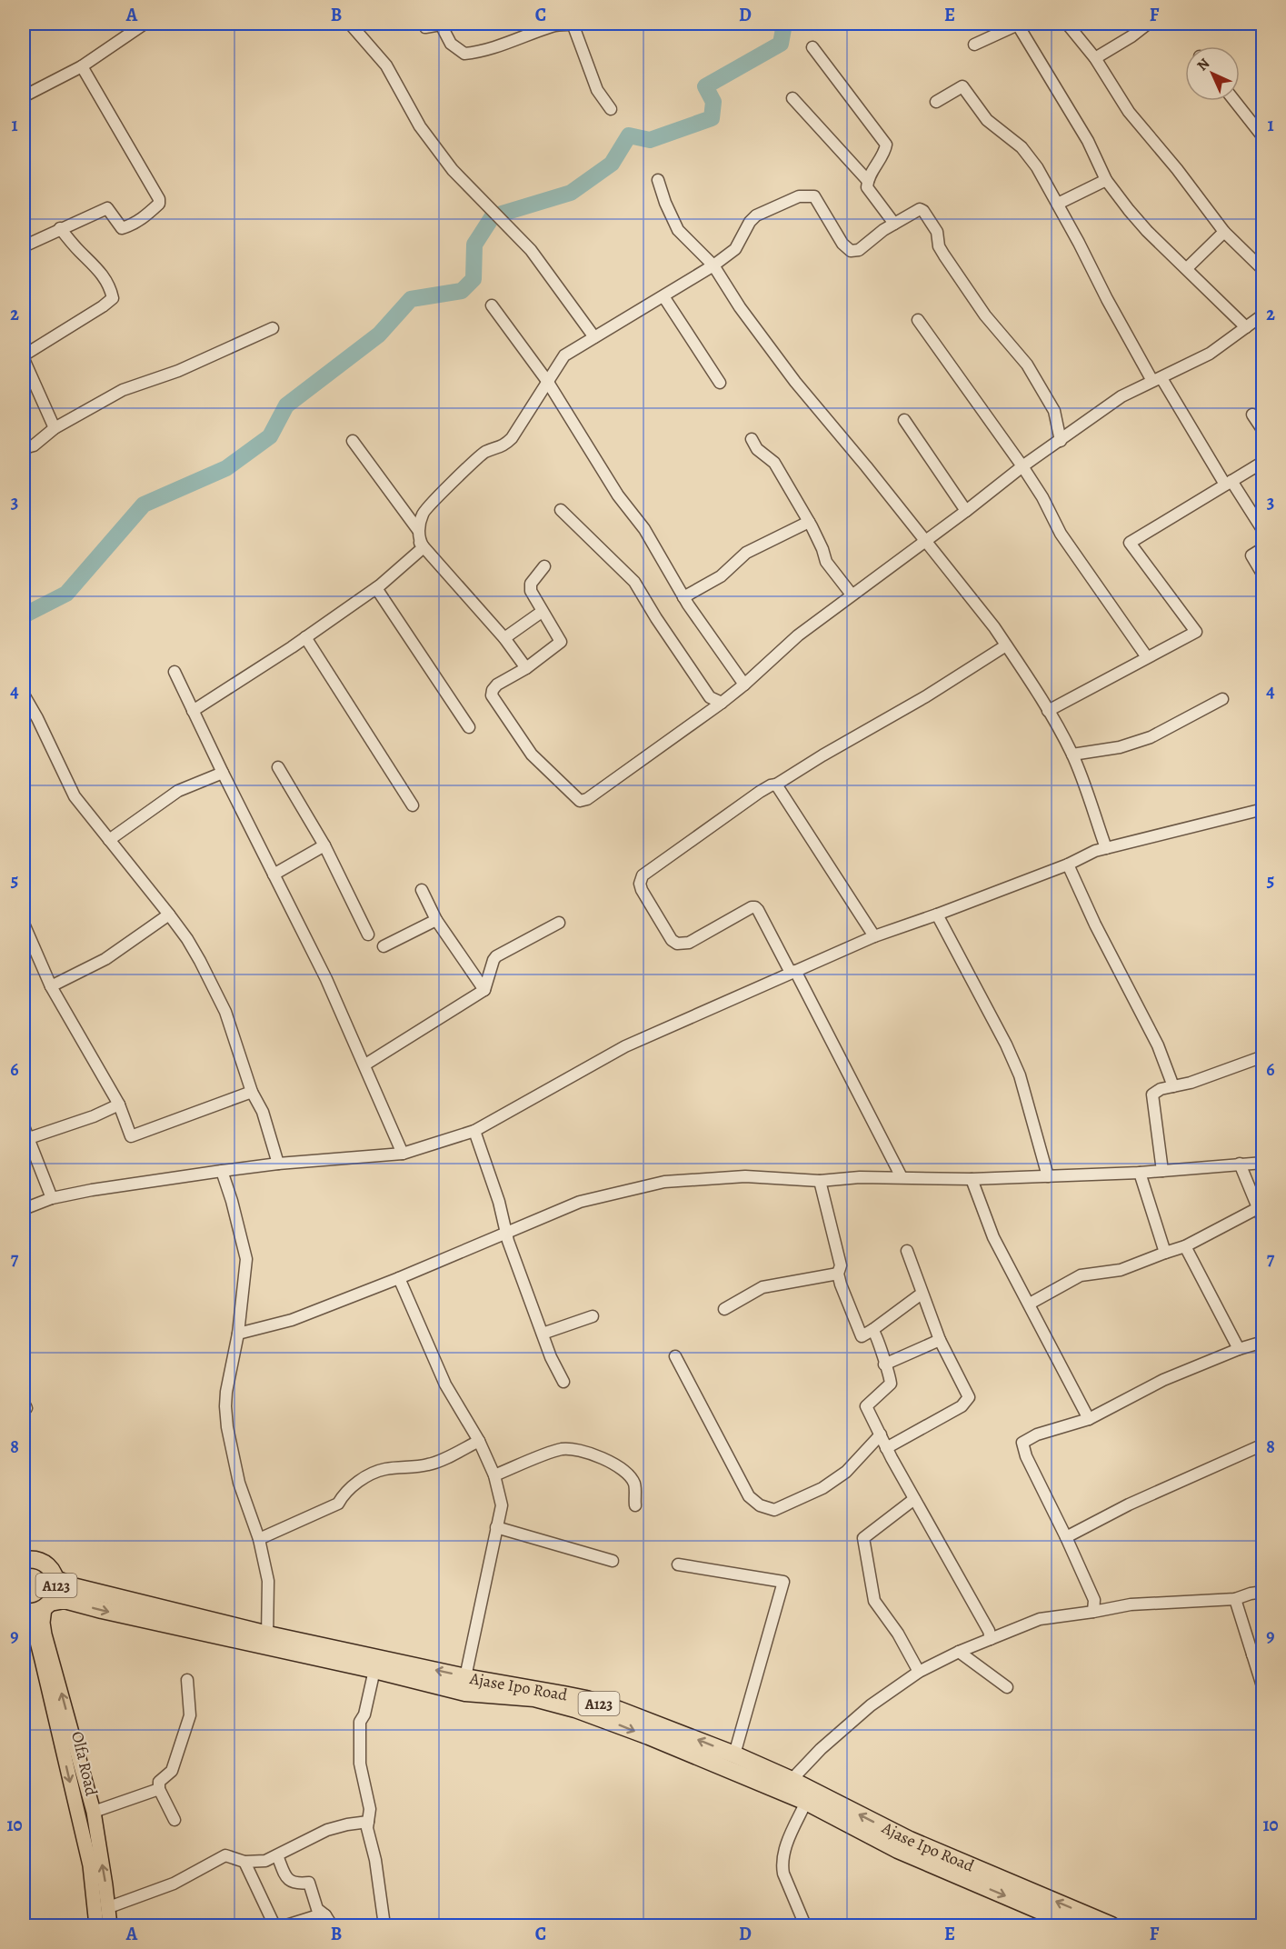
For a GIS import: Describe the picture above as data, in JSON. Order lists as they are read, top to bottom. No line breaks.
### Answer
{"streets":{"highway":["A123","Ajase Ipo Road"],"main road":["Olfa Road"]},"crossings":[["A123","Ajase Ipo Road"],["A123","Olfa Road"]],"north":"top left","grid":{"columns":["A","B","C","D","E","F"],"rows":["1","2","3","4","5","6","7","8","9","10"]}}
